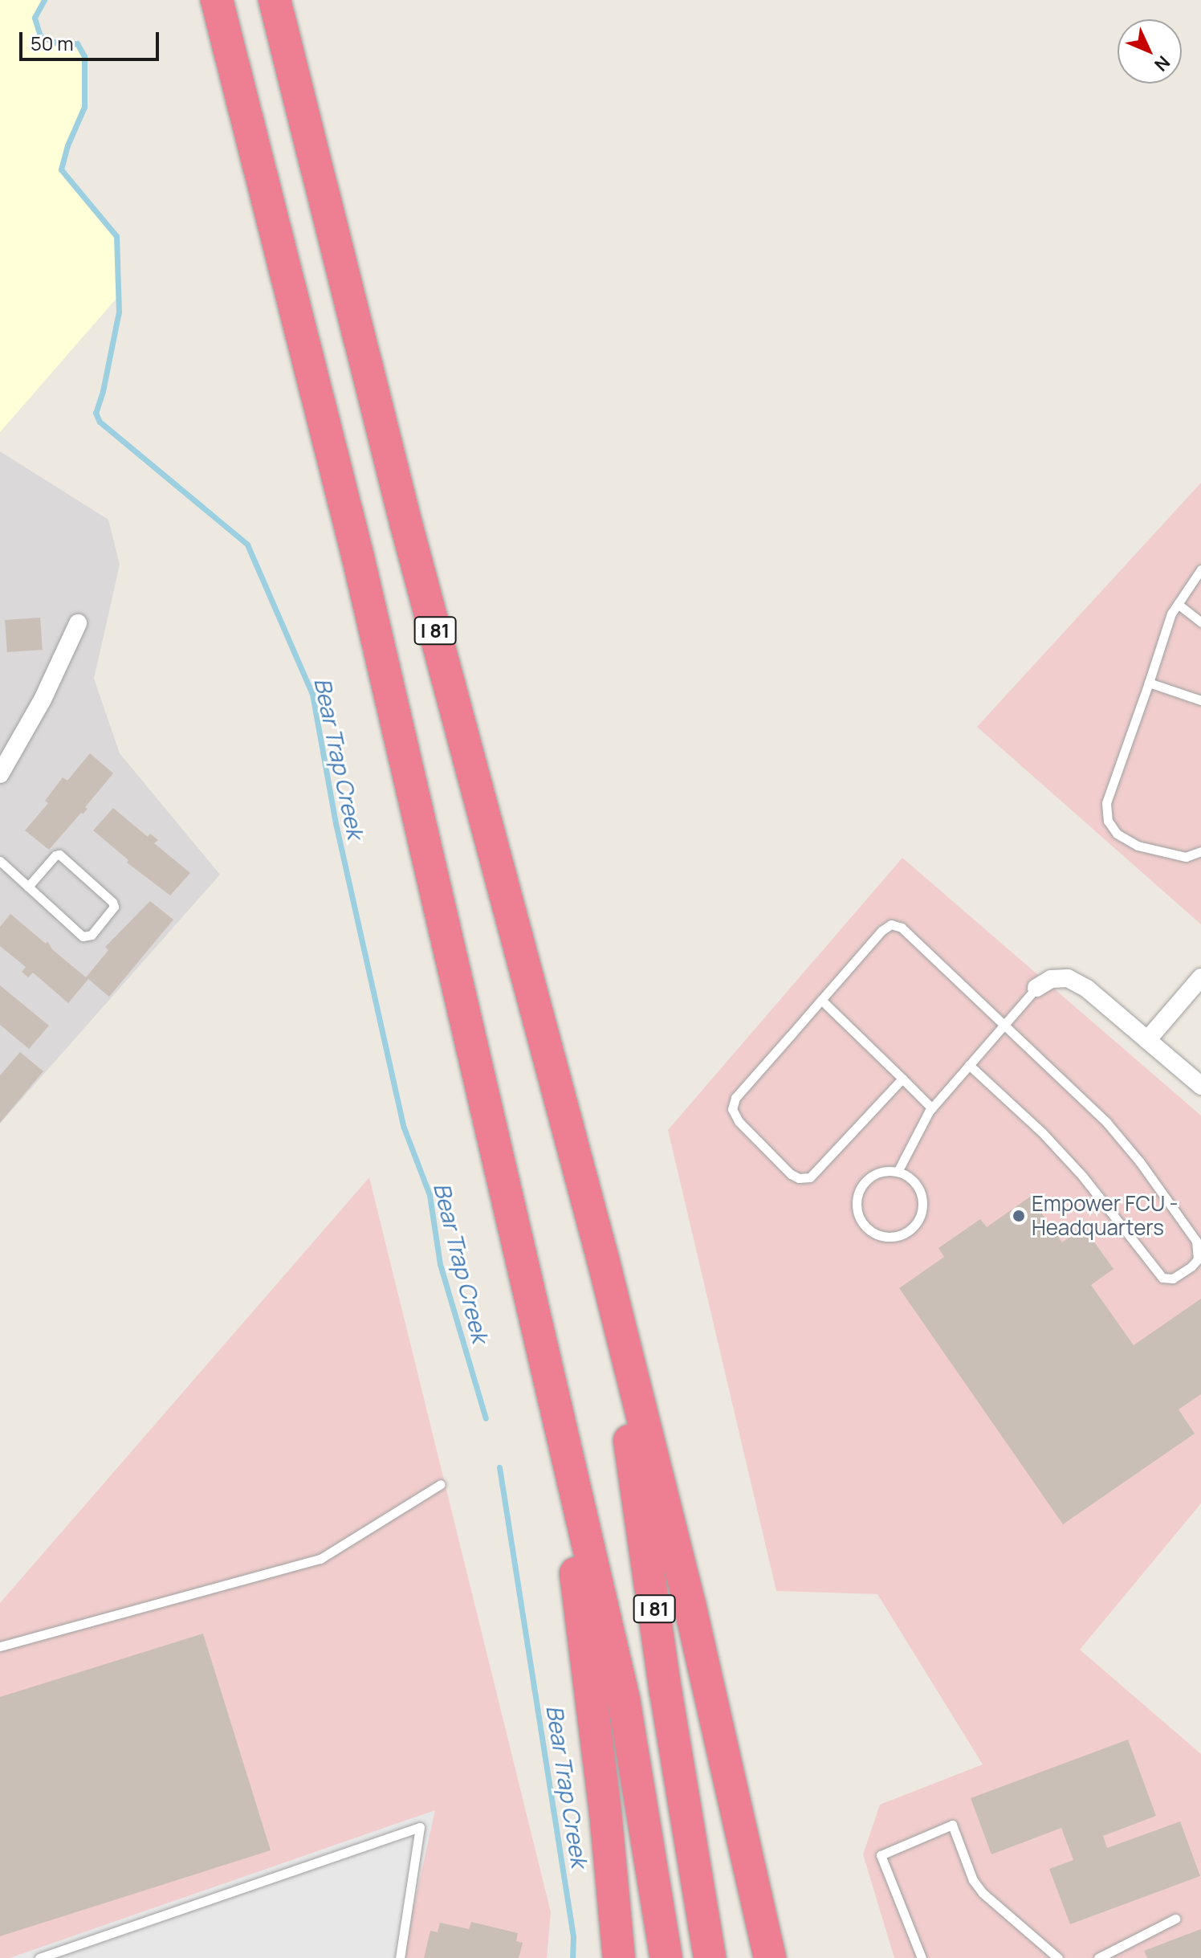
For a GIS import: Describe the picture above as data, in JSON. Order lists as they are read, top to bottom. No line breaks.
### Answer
{"streets":{"highway":["I 81"]},"water":["Bear Trap Creek"],"places":["Empower FCU - Headquarters"],"scale_bar":"50 m","north":"bottom right"}
